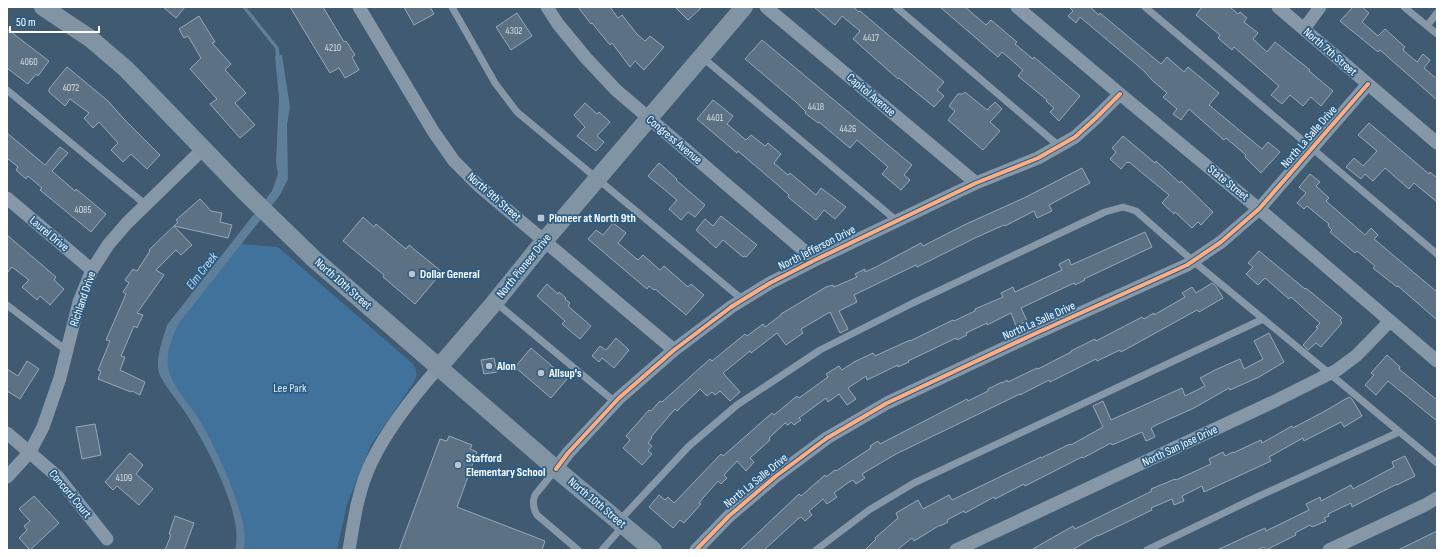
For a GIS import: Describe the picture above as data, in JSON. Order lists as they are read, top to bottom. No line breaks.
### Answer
{"streets":{"main road":["North Pioneer Drive","North 10th Street"],"street":["North 7th Street","Capitol Avenue","North La Salle Drive","Congress Avenue","State Street","North 9th Street","Laurel Drive","North Jefferson Drive","Richland Drive","North San Jose Drive","Concord Court"]},"crossings":[["North 7th Street","North La Salle Drive"],["Capitol Avenue","North Jefferson Drive"],["North La Salle Drive","State Street"],["Congress Avenue","North Jefferson Drive"],["Congress Avenue","North Pioneer Drive"],["State Street","North Jefferson Drive"],["State Street","North San Jose Drive"],["North 9th Street","North Jefferson Drive"],["North 9th Street","North Pioneer Drive"],["Laurel Drive","Richland Drive"],["North Jefferson Drive","North 10th Street"],["North Pioneer Drive","North 10th Street"],["North 10th Street","Richland Drive"],["Richland Drive","Concord Court"]],"water":["Elm Creek"],"parks":["Lee Park"],"places":{"transit":["Pioneer at North 9th"],"other":["Dollar General","Alon","Allsup's","Stafford Elementary School"]},"house_numbers":["4302","4417","4210","4060","4072","4418","4401","4426","4085","4109"],"scale_bar":"50 m"}
